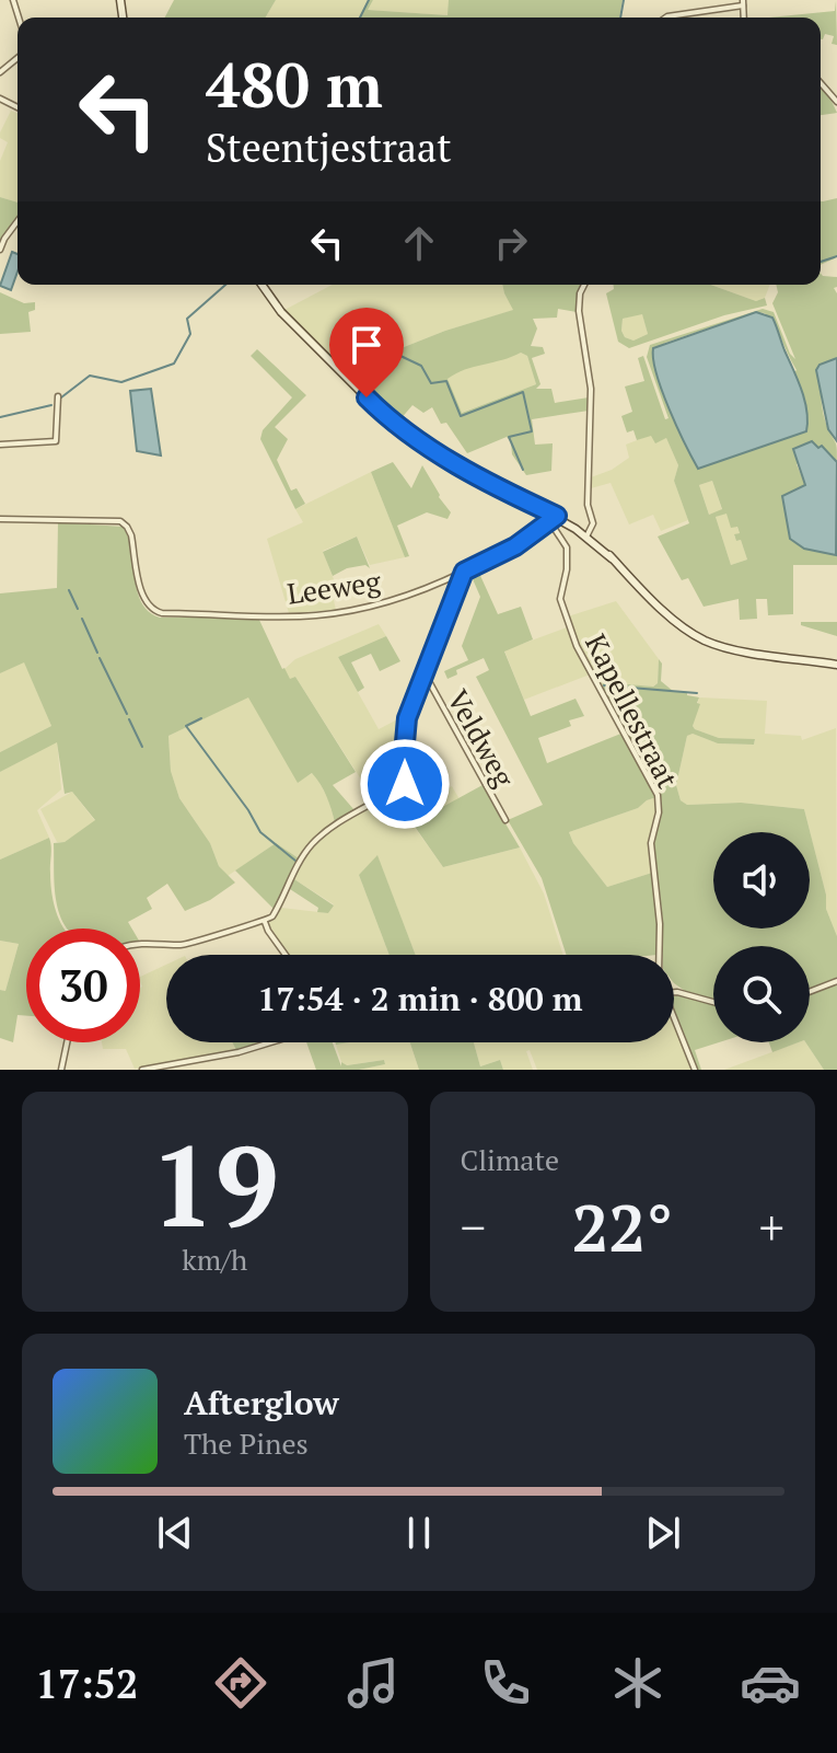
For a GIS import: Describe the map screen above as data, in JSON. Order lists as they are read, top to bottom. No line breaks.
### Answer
{"streets":{"street":["Leeweg","Kapellestraat","Veldweg"]},"crossings":[["Leeweg","Kapellestraat"]],"page":{"turn":["480 m","Steentjestraat"],"limit":"30","trip":"17:54 · 2 min · 800 m","tile":[["19","km/h"],"Climate"],"heat":["−","22°","+"],"song":["Afterglow","The Pines"],"tabs":"17:52"}}
